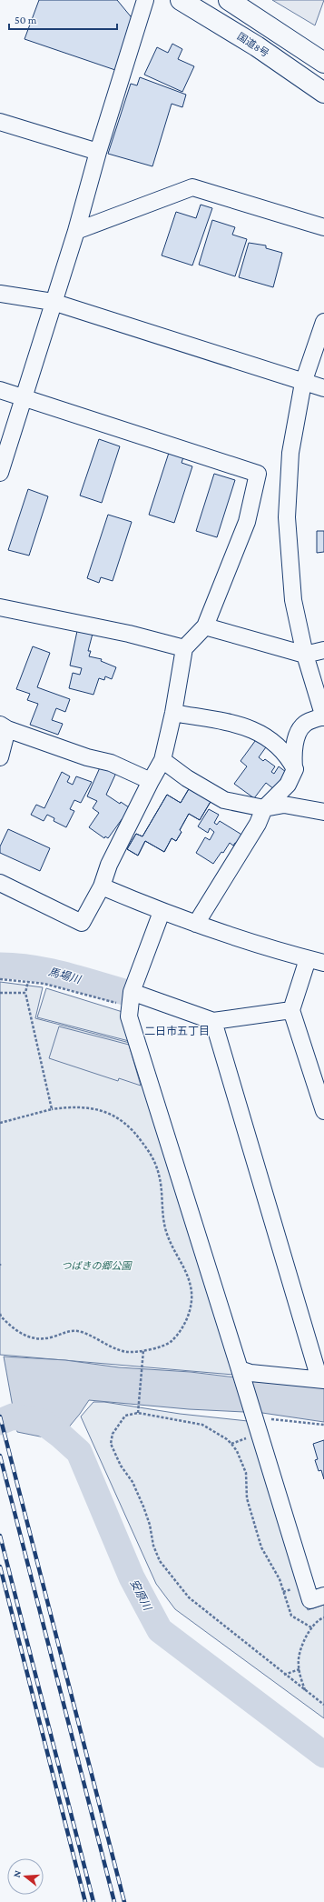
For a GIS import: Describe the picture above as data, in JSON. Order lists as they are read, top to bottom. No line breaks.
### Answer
{"streets":{"highway":["国道8号"]},"districts":["二日市五丁目"],"water":["馬場川","安原川"],"parks":["つばきの郷公園"],"scale_bar":"50 m","north":"left"}
